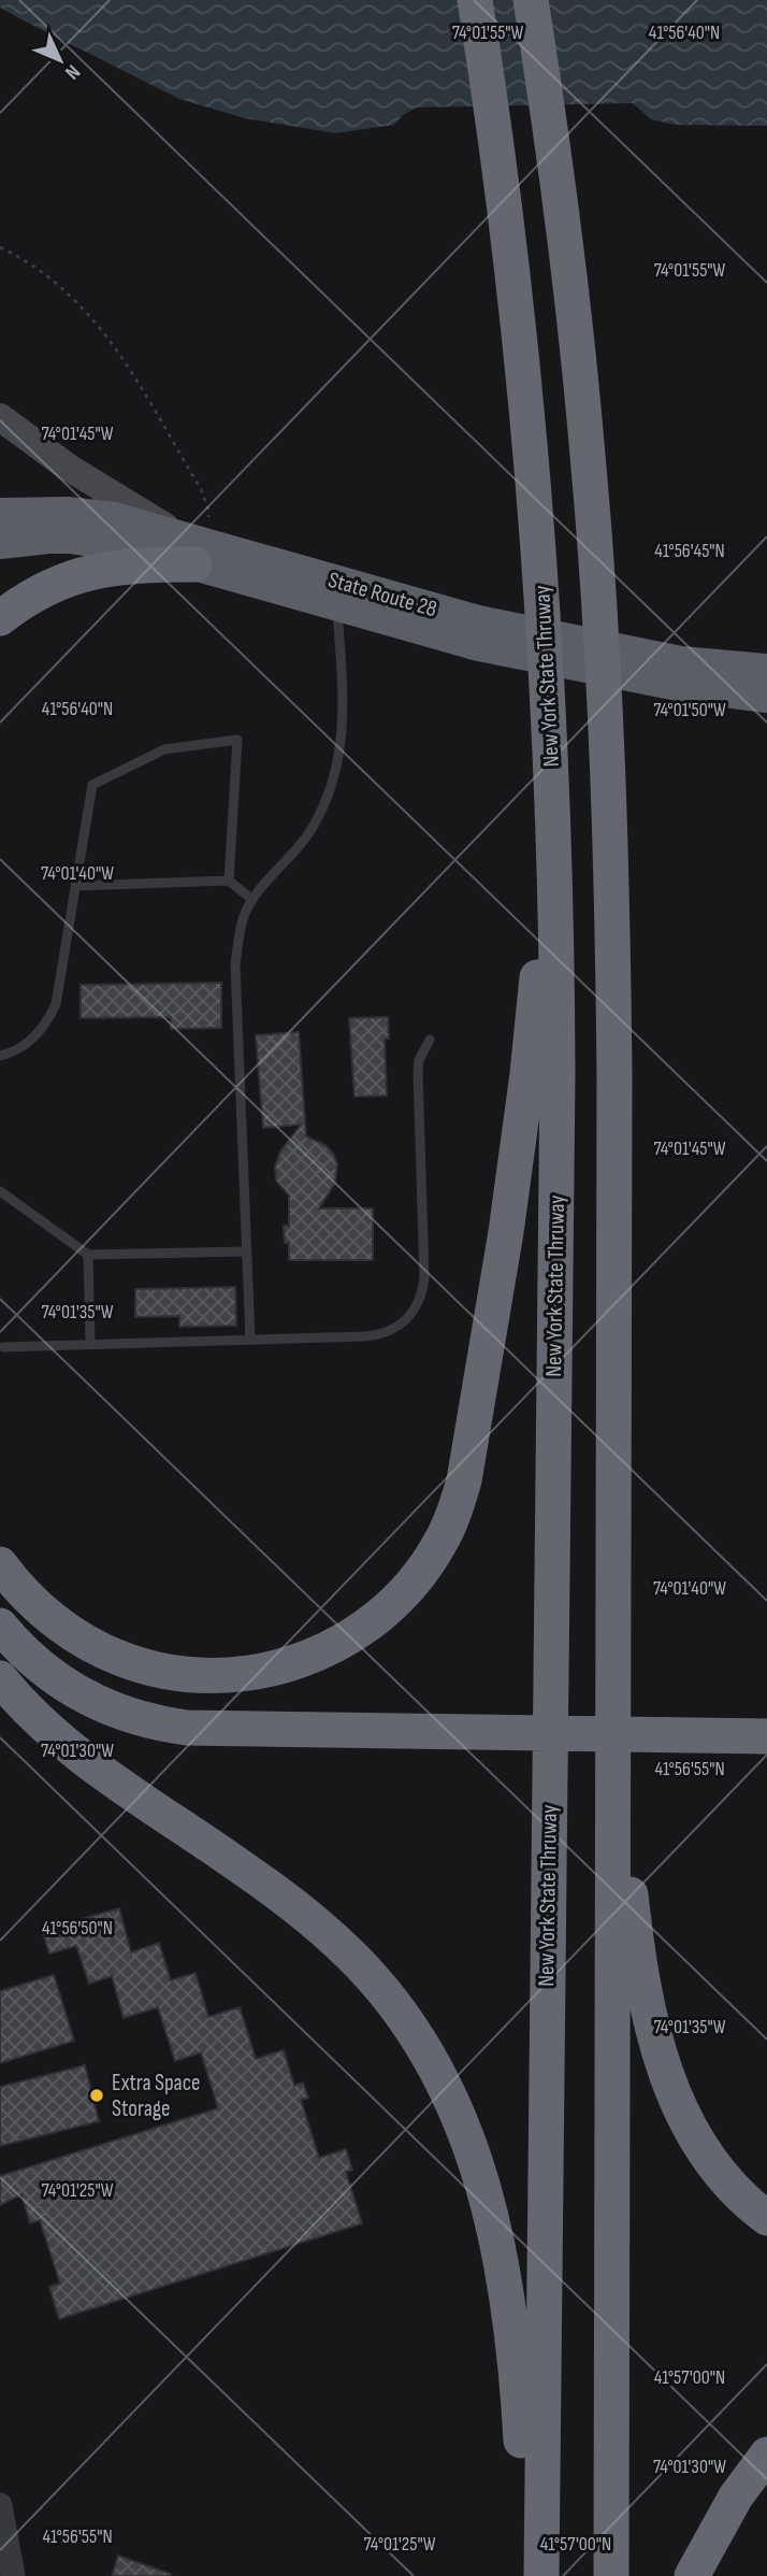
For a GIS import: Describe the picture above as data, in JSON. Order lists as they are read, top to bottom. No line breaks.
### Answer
{"streets":{"highway":["State Route 28","New York State Thruway"]},"places":["Extra Space Storage"],"north":"bottom right","coordinates":["74°01'55\"W","41°56'40\"N","74°01'45\"W","41°56'45\"N","74°01'50\"W","74°01'40\"W","74°01'35\"W","74°01'30\"W","41°56'55\"N","41°56'50\"N","74°01'25\"W","41°57'00\"N"]}
